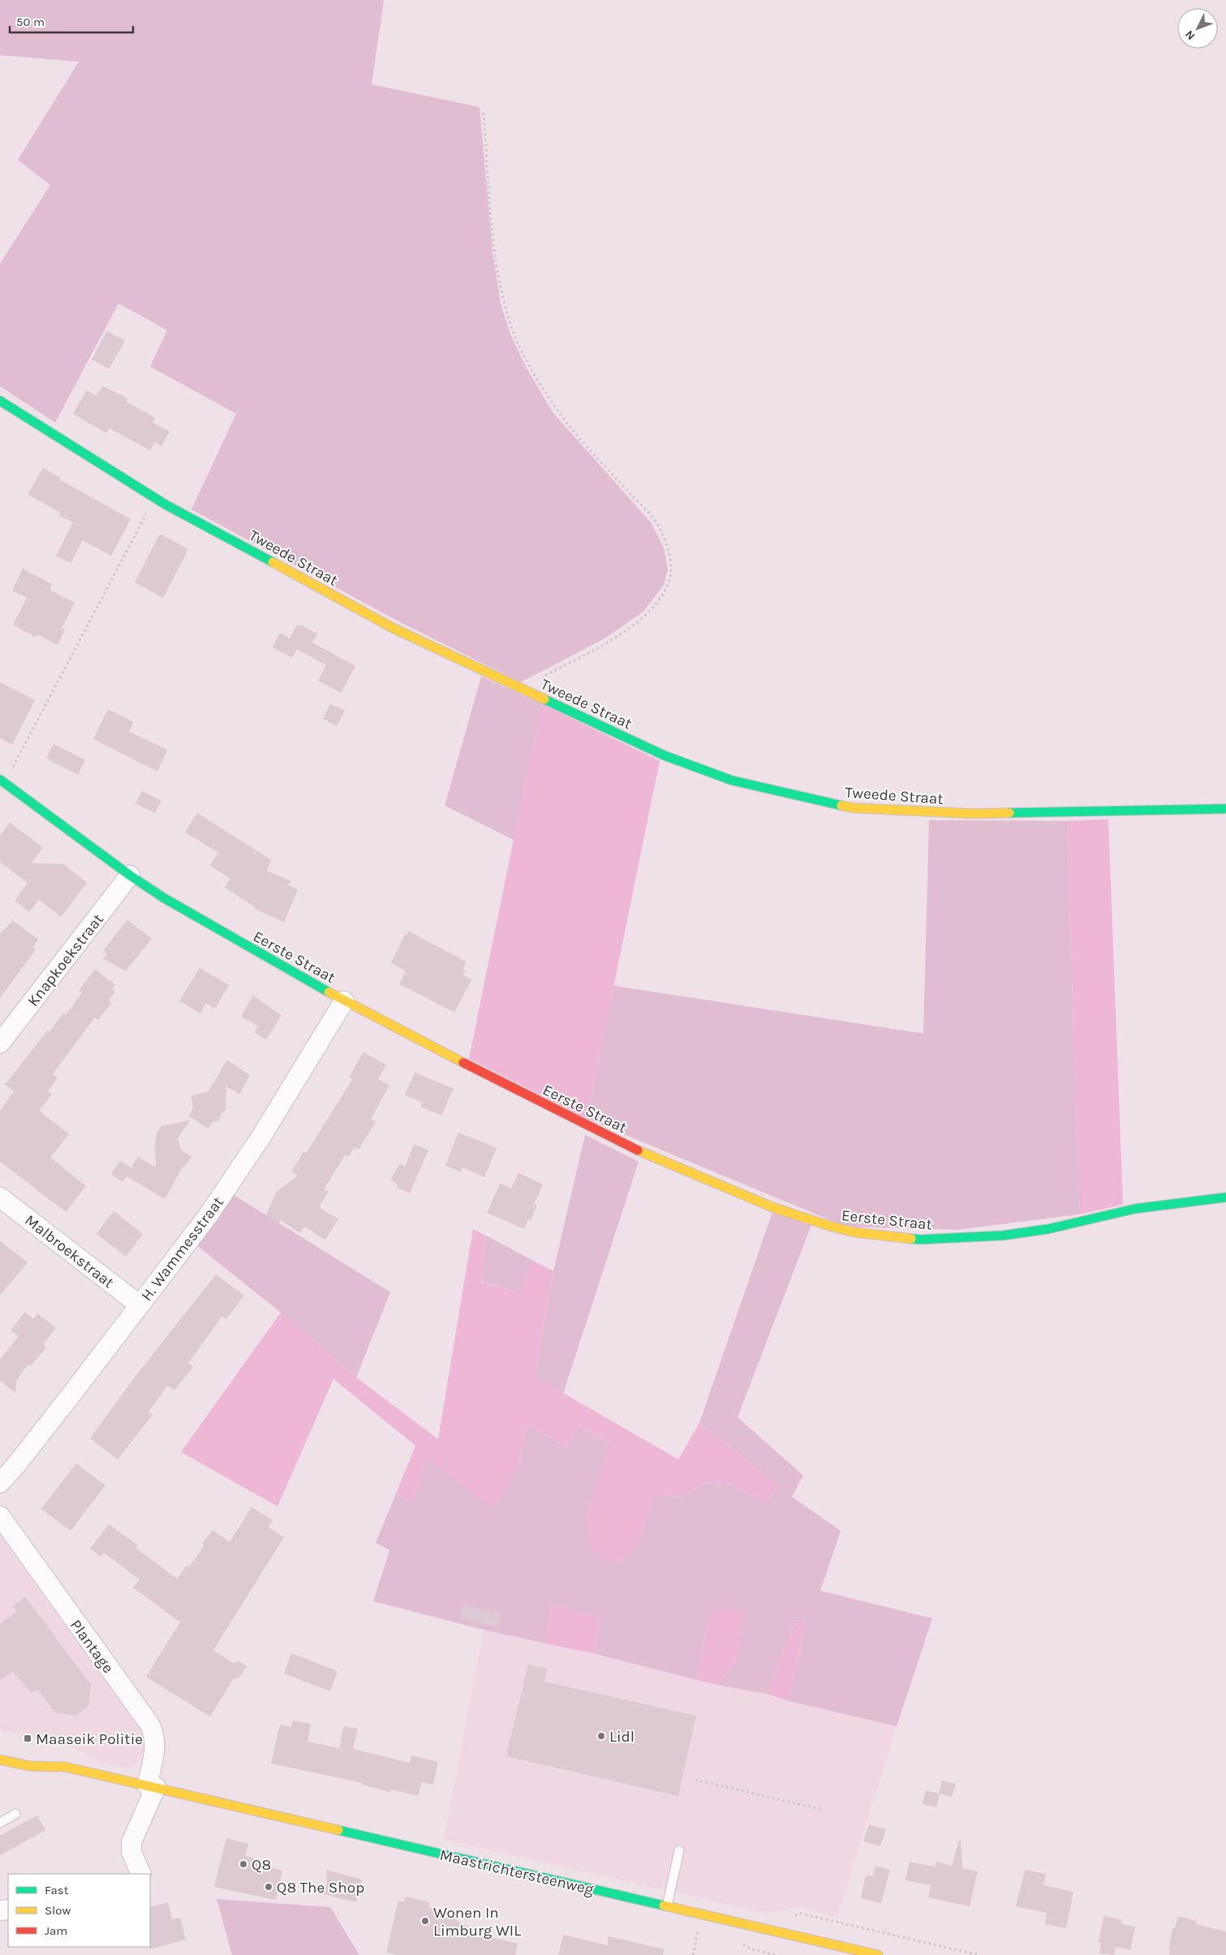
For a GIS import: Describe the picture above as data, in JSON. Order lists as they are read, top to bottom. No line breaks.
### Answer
{"streets":{"street":["Tweede Straat","Eerste Straat","Knapkoekstraat","H. Wammesstraat","Malbroekstraat","Plantage","Maastrichtersteenweg"]},"crossings":[["Eerste Straat","Knapkoekstraat"],["Eerste Straat","H. Wammesstraat"],["H. Wammesstraat","Malbroekstraat"],["Plantage","Maastrichtersteenweg"]],"places":{"other":["Lidl","Q8","Q8 The Shop","Wonen In Limburg WIL"],"transit":["Maaseik Politie"]},"legend":["Fast","Slow","Jam"],"scale_bar":"50 m","north":"bottom left"}
